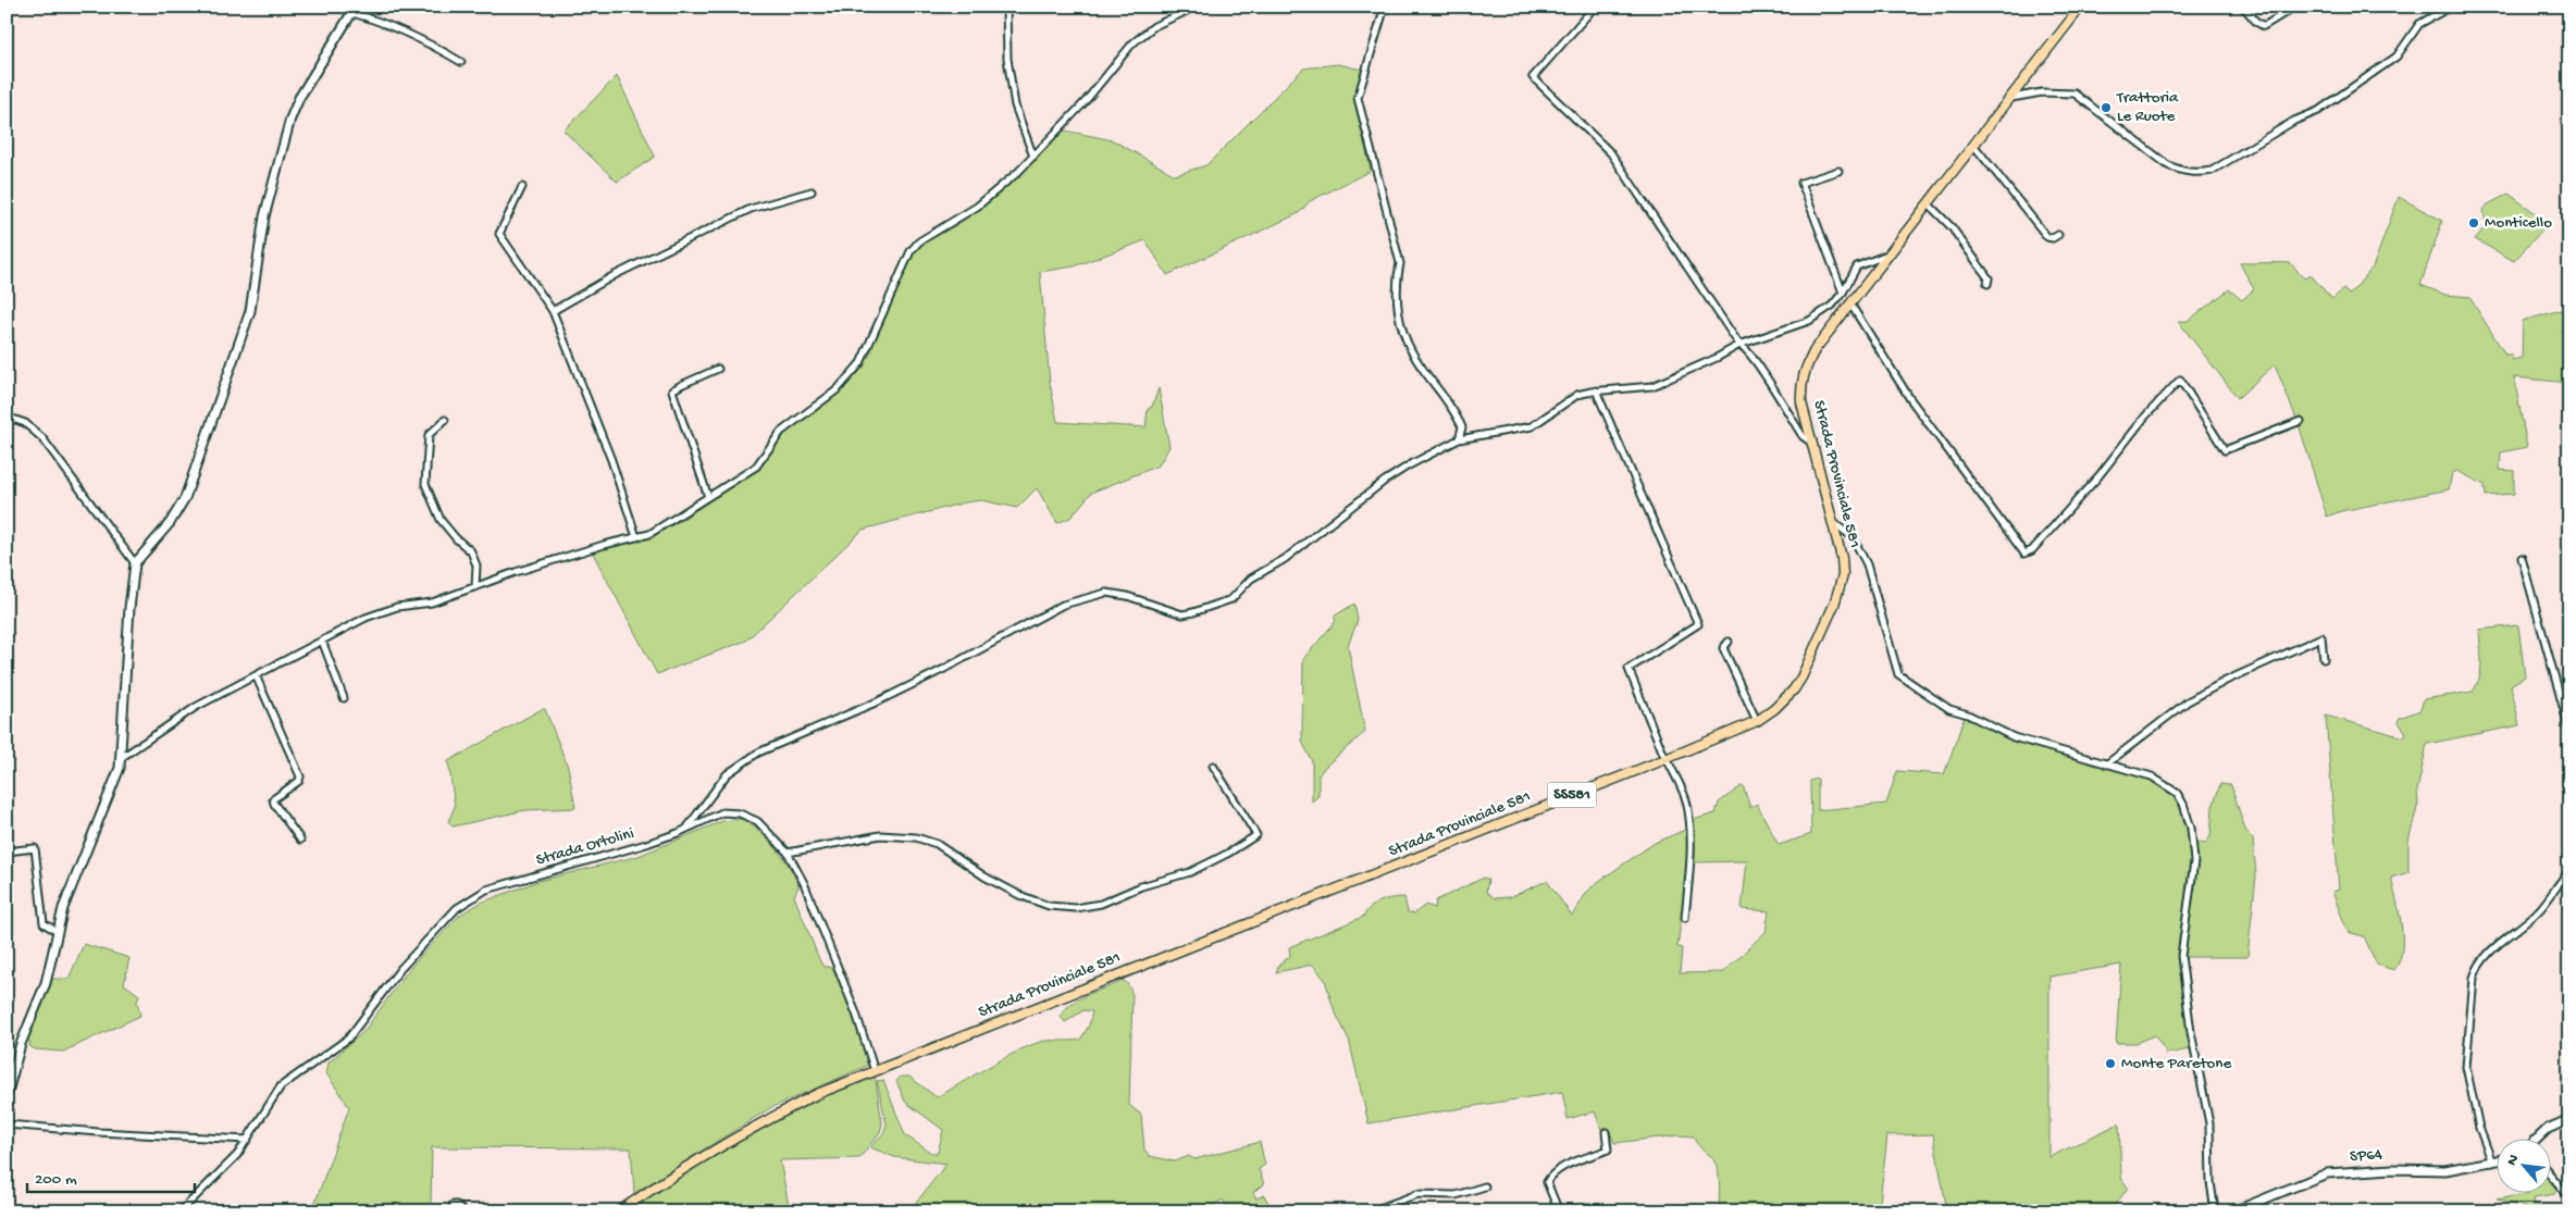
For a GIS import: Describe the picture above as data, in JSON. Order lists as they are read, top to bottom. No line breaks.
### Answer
{"streets":{"main road":["Strada Provinciale 581","SS581","SP64"],"street":["Strada Ortolini"]},"crossings":[["Strada Provinciale 581","Strada Ortolini"]],"places":["Trattoria Le Ruote","Monticello","Monte Paretone"],"scale_bar":"200 m","north":"top left"}
